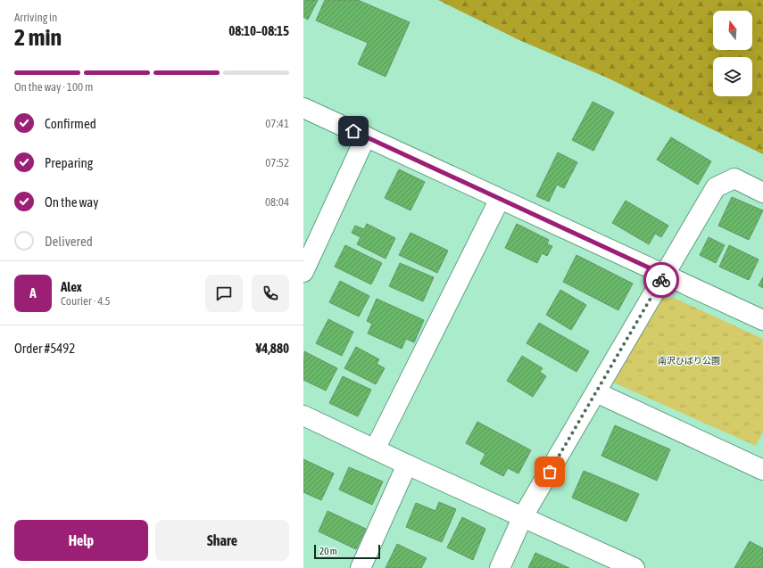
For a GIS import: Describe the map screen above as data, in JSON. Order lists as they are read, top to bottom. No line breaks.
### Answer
{"parks":["南沢ひばり公園"],"scale_bar":"20 m","north":"top","page":{"heading":["2 min","Arriving in","08:10–08:15"],"panel":["Alex","Courier · 4.5","Order #5492","¥4,880"],"bar":"On the way · 100 m","list":[["Confirmed","07:41"],["Preparing","07:52"],["On the way","08:04"],"Delivered"],"round":"A","buttons":["Help","Share"],"scale":"20 m"}}
